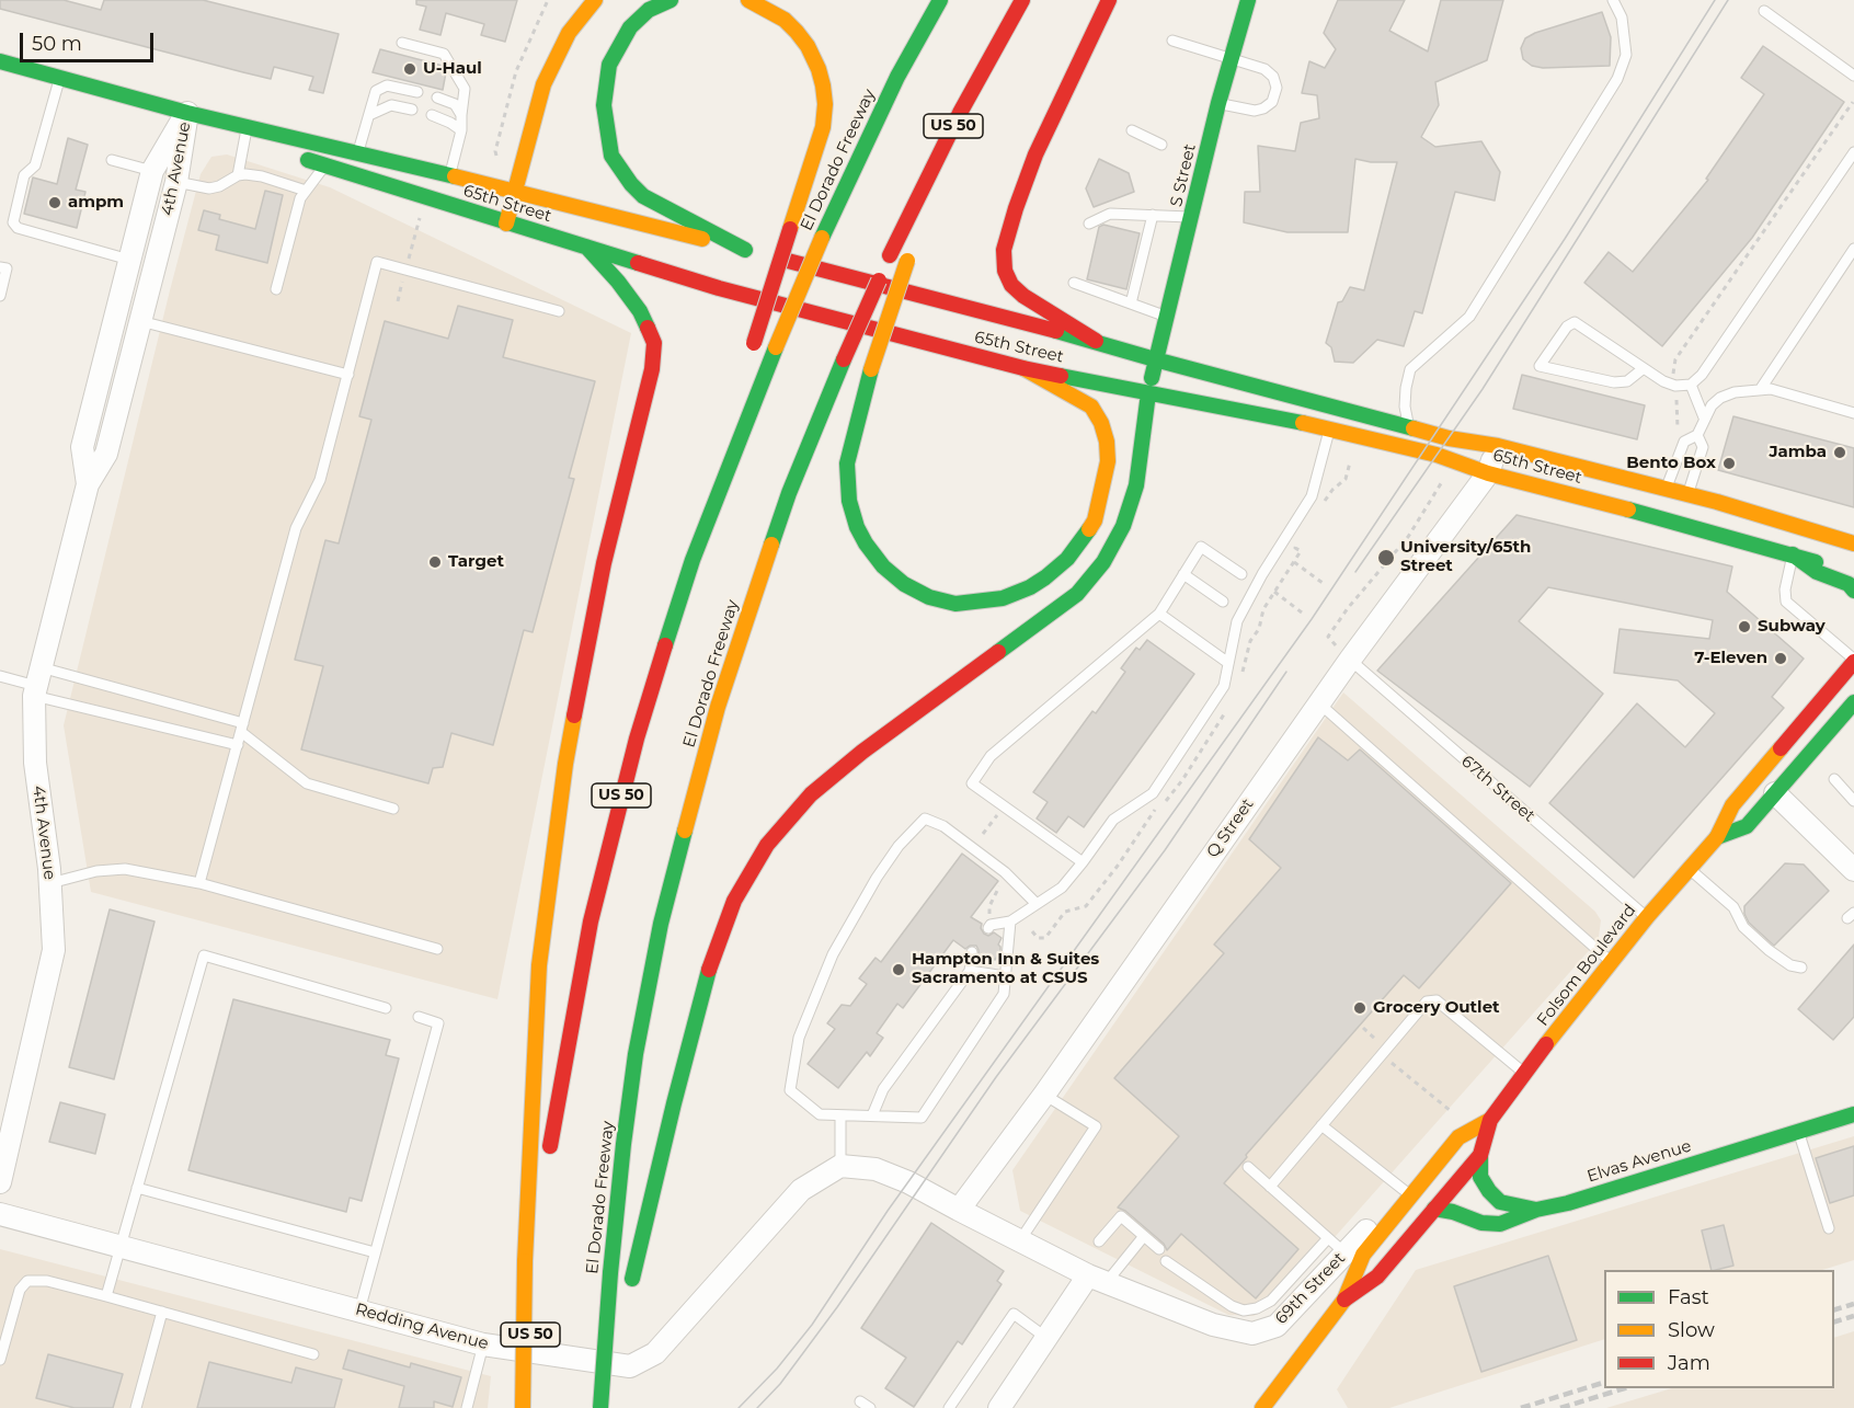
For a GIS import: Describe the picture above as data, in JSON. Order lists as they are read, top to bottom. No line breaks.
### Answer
{"streets":{"main road":["US 50","El Dorado Freeway","S Street","65th Street","Folsom Boulevard","Elvas Avenue"],"street":["4th Avenue","Q Street","69th Street","Redding Avenue"],"lane":["67th Street"]},"crossings":[["4th Avenue","65th Street"],["S Street","65th Street"],["65th Street","Q Street"],["67th Street","Q Street"],["67th Street","Folsom Boulevard"],["Q Street","69th Street"],["Folsom Boulevard","Elvas Avenue"],["Folsom Boulevard","69th Street"]],"places":["U-Haul","ampm","Jamba","Bento Box","University/65th Street","Target","Subway","7-Eleven","Hampton Inn & Suites Sacramento at CSUS","Grocery Outlet"],"legend":["Fast","Slow","Jam"],"scale_bar":"50 m"}
